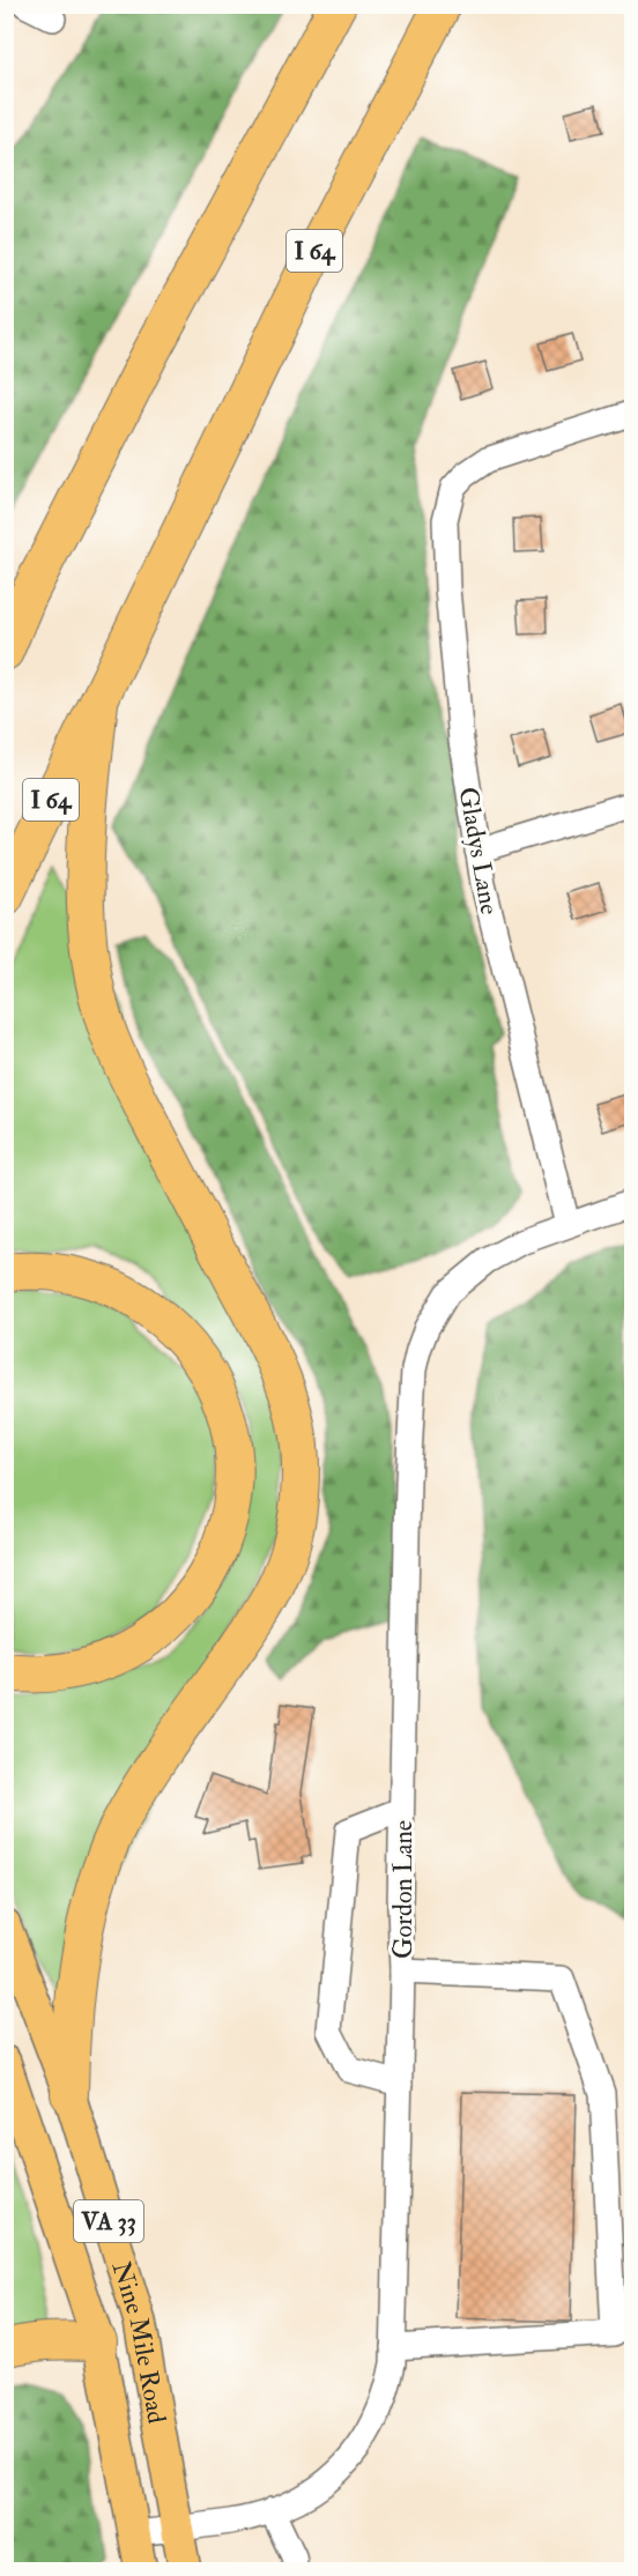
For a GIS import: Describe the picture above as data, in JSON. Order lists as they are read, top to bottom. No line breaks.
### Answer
{"streets":{"highway":["I 64"],"main road":["VA 33","Nine Mile Road"],"street":["Gladys Lane","Gordon Lane"]},"crossings":[["Gladys Lane","Gordon Lane"],["Gordon Lane","Nine Mile Road"]]}
